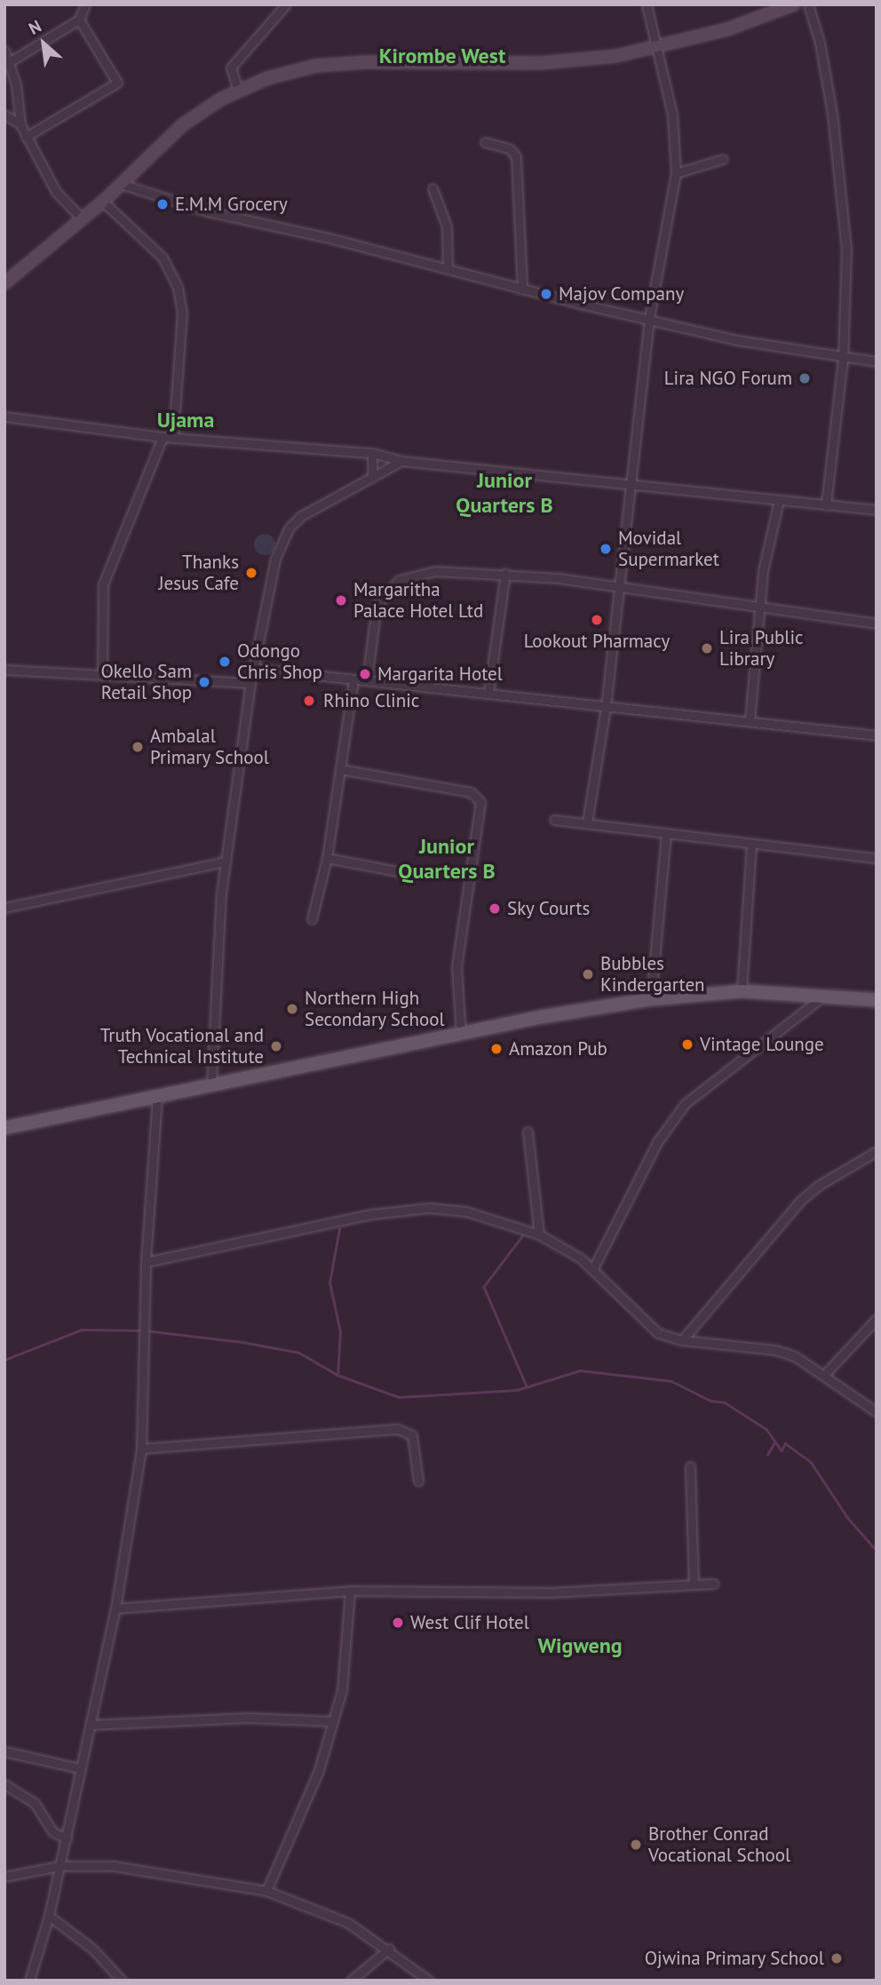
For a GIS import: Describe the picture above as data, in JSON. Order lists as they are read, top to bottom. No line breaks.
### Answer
{"districts":["Kirombe West","Ujama","Junior Quarters B","Junior Quarters B","Wigweng"],"places":["E.M.M Grocery","Majov Company","Lira NGO Forum","Movidal Supermarket","Thanks Jesus Cafe","Margaritha Palace Hotel Ltd","Lookout Pharmacy","Lira Public Library","Odongo Chris Shop","Margarita Hotel","Okello Sam Retail Shop","Rhino Clinic","Ambalal Primary School","Sky Courts","Bubbles Kindergarten","Northern High Secondary School","Vintage Lounge","Truth Vocational and Technical Institute","Amazon Pub","West Clif Hotel","Brother Conrad Vocational School","Ojwina Primary School"],"north":"top left"}
